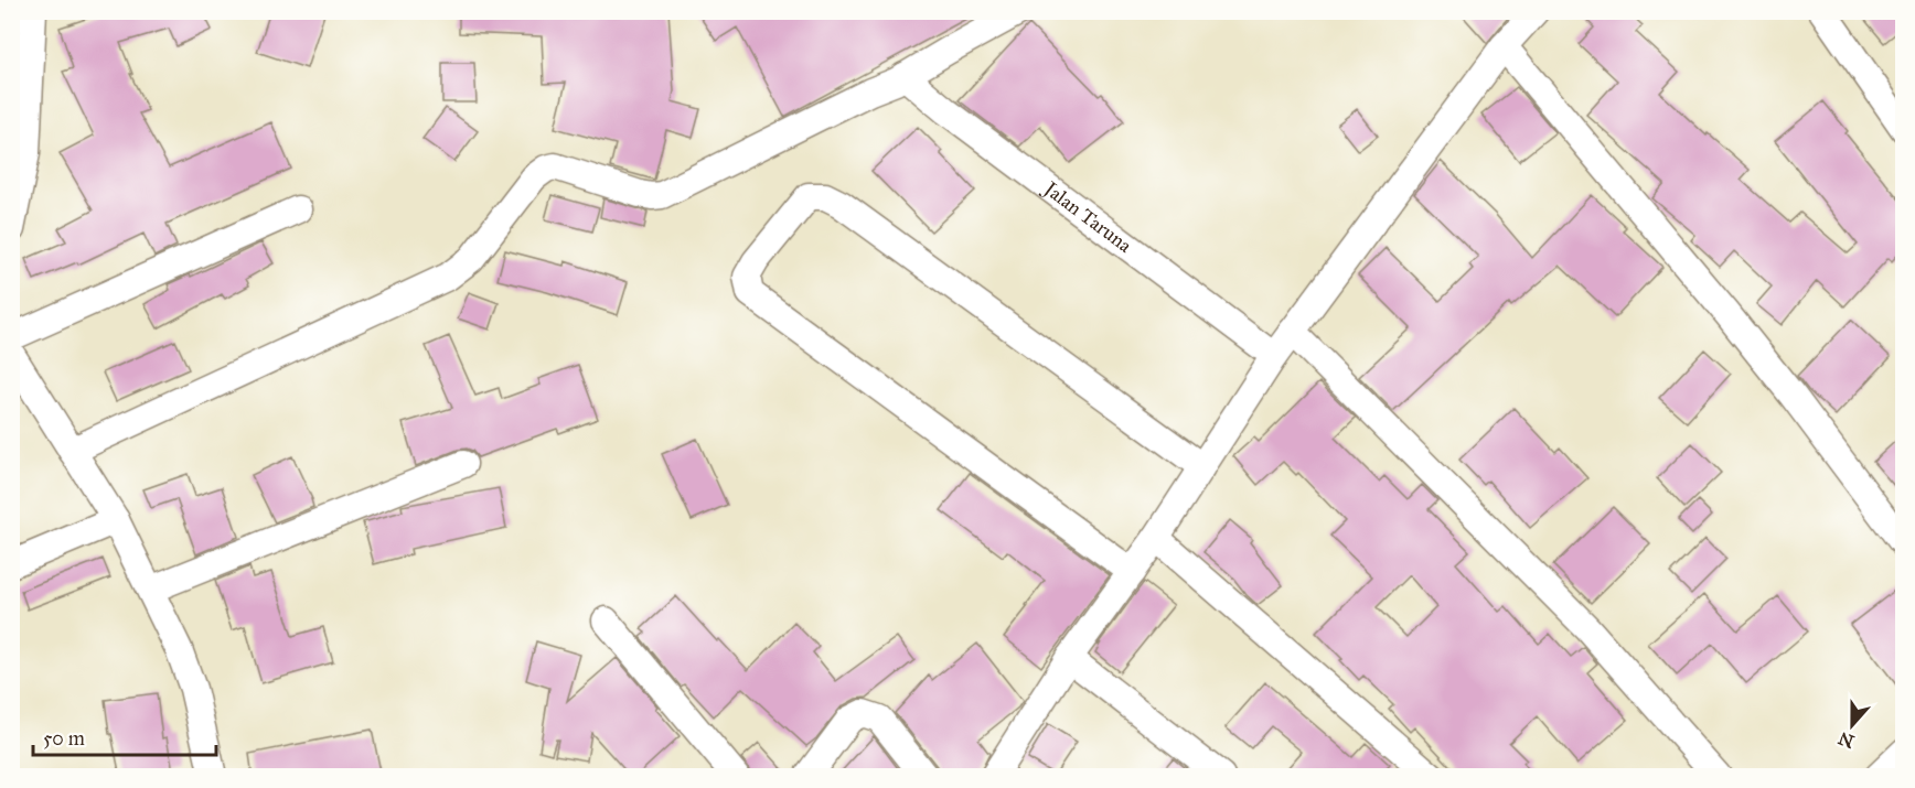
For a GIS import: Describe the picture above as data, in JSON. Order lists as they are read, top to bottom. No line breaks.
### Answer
{"streets":{"street":["Jalan Taruna"]},"scale_bar":"50 m","north":"bottom"}
